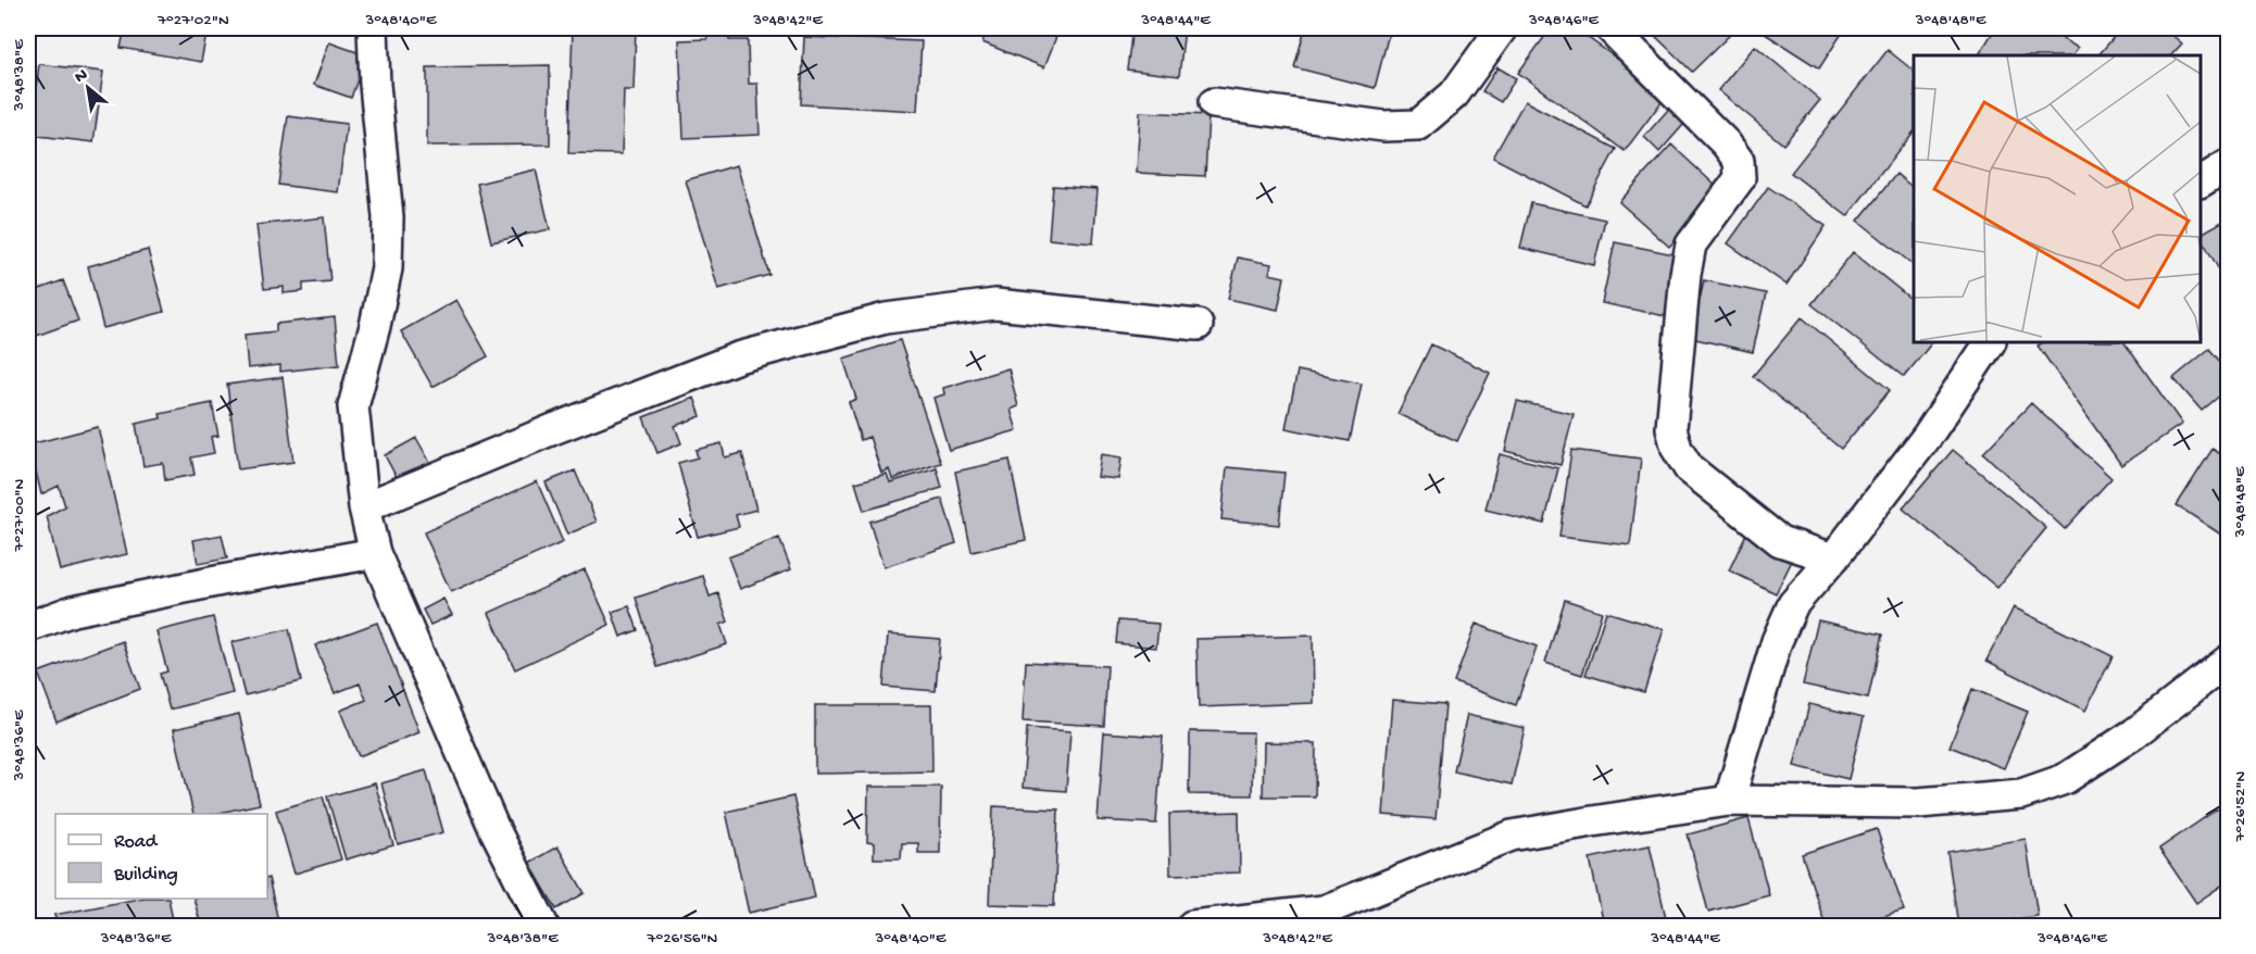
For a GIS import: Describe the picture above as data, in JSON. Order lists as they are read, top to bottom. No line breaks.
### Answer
{"legend":["Road","Building"],"north":"top left","coordinates":["7°27'02\"N","3°48'40\"E","3°48'42\"E","3°48'44\"E","3°48'46\"E","3°48'48\"E","3°48'38\"E","7°27'00\"N","3°48'36\"E","7°26'52\"N","7°26'56\"N"]}
